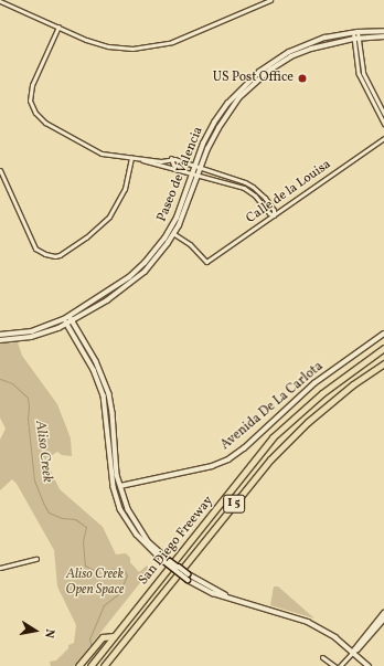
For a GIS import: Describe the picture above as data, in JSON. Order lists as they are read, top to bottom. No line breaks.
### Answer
{"streets":{"highway":["I 5","San Diego Freeway"],"main road":["Paseo de Valencia","Avenida De La Carlota"],"street":["Calle de la Louisa"]},"crossings":[["Paseo de Valencia","Calle de la Louisa"]],"water":["Aliso Creek"],"parks":["Aliso Creek Open Space"],"places":["US Post Office"],"north":"right"}
